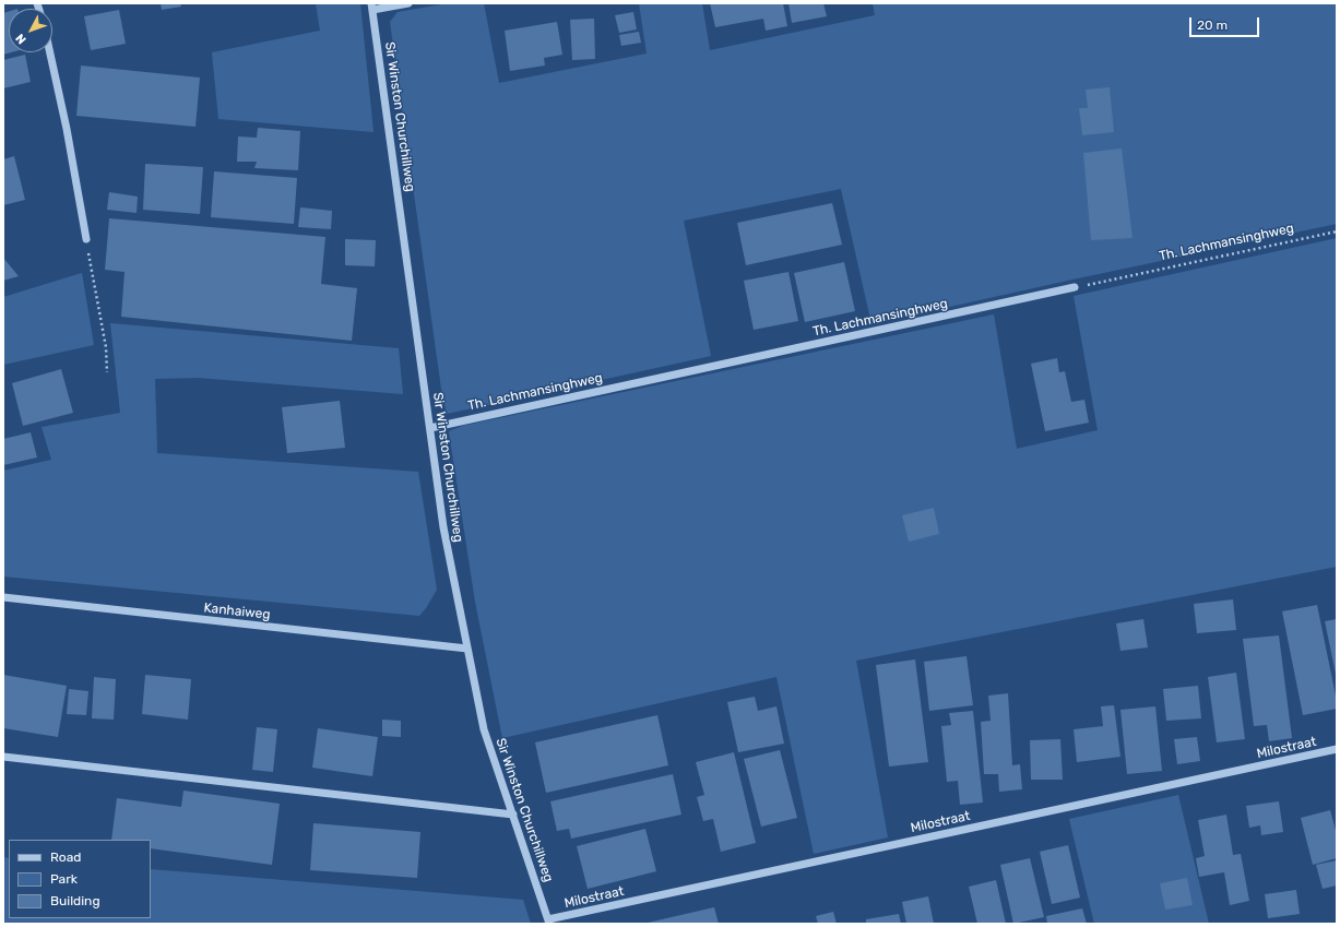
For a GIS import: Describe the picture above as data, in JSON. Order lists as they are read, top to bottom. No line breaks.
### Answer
{"streets":{"street":["Sir Winston Churchillweg","Th. Lachmansinghweg","Kanhaiweg","Milostraat"]},"crossings":[["Sir Winston Churchillweg","Th. Lachmansinghweg"],["Sir Winston Churchillweg","Kanhaiweg"],["Sir Winston Churchillweg","Milostraat"]],"legend":["Road","Park","Building"],"scale_bar":"20 m","north":"bottom left"}
